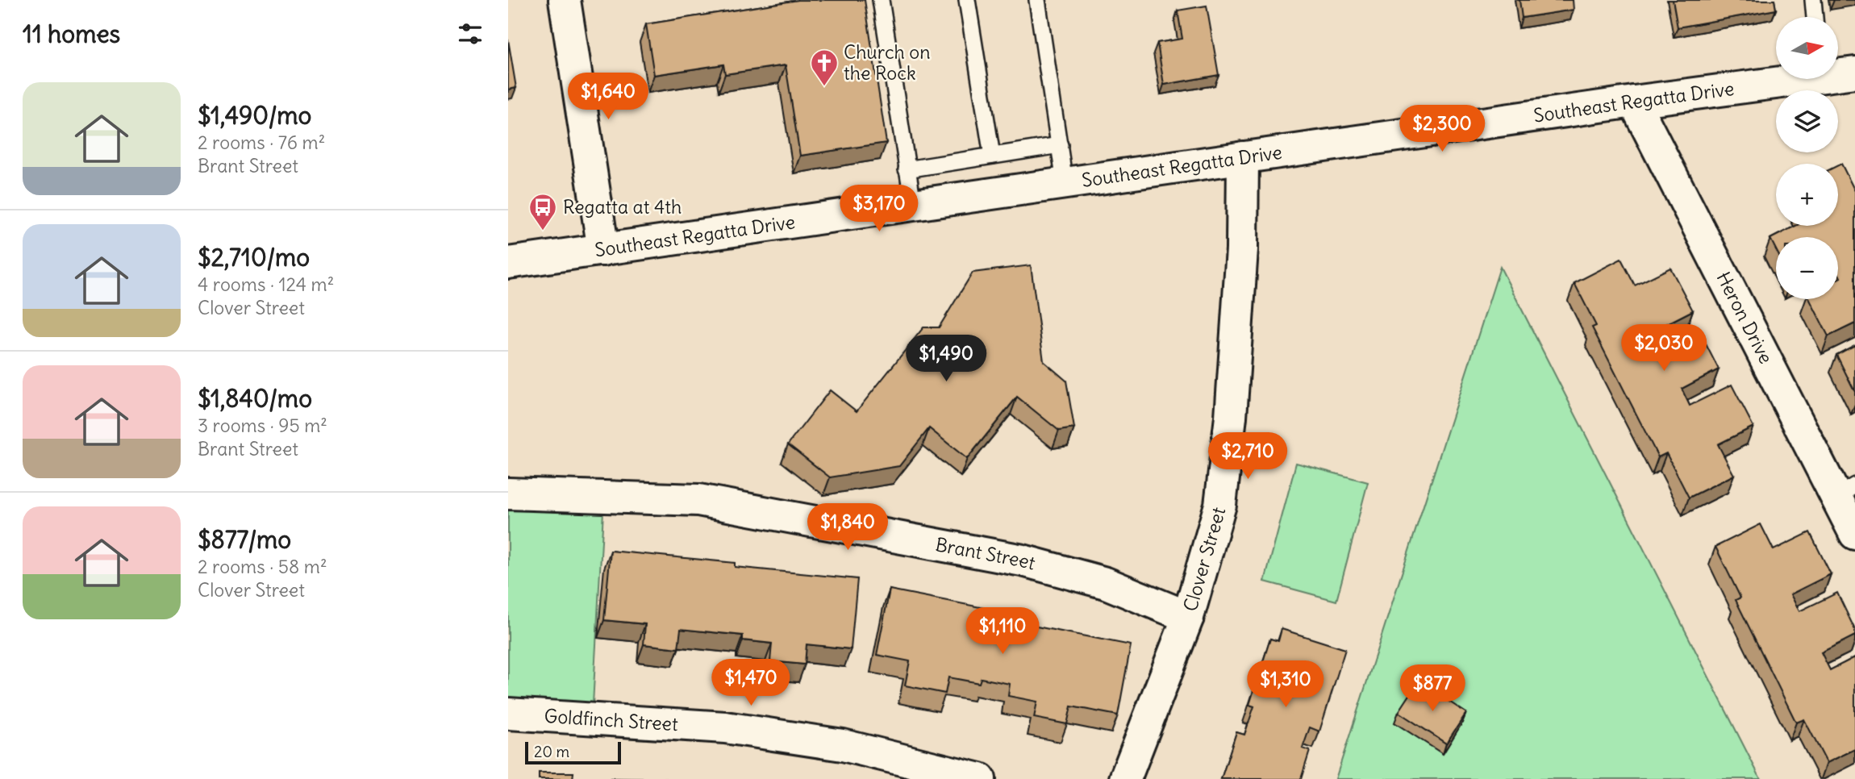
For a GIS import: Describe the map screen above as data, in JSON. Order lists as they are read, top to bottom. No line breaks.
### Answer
{"streets":{"street":["Southeast Regatta Drive","Heron Drive","Brant Street","Clover Street","Goldfinch Street"]},"crossings":[["Southeast Regatta Drive","Heron Drive"],["Southeast Regatta Drive","Clover Street"],["Brant Street","Clover Street"]],"places":{"church":["Church on the Rock"],"bus stop":["Regatta at 4th"]},"scale_bar":"20 m","north":"right","page":{"heading":"11 homes","map_buttons":["+","−"],"list":[{"name":"$1,490/mo","note":"2 rooms · 76 m² · Brant Street"},{"name":"$2,710/mo","note":"4 rooms · 124 m² · Clover Street"},{"name":"$1,840/mo","note":"3 rooms · 95 m² · Brant Street"},{"name":"$877/mo","note":"2 rooms · 58 m² · Clover Street"}],"price":["$1,640","$2,300","$3,170","$2,030","$1,490","$2,710","$1,840","$1,110","$1,470","$1,310","$877"],"scale":"20 m"}}
